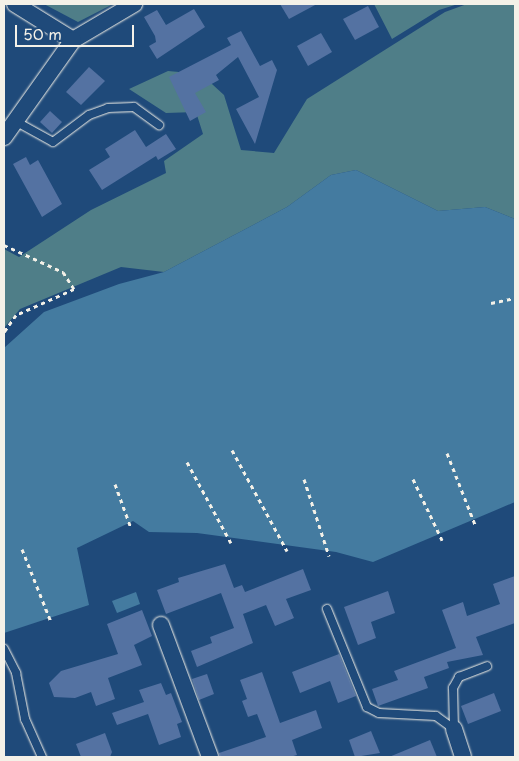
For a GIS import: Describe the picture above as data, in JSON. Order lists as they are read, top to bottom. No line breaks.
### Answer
{"scale_bar":"50 m"}
